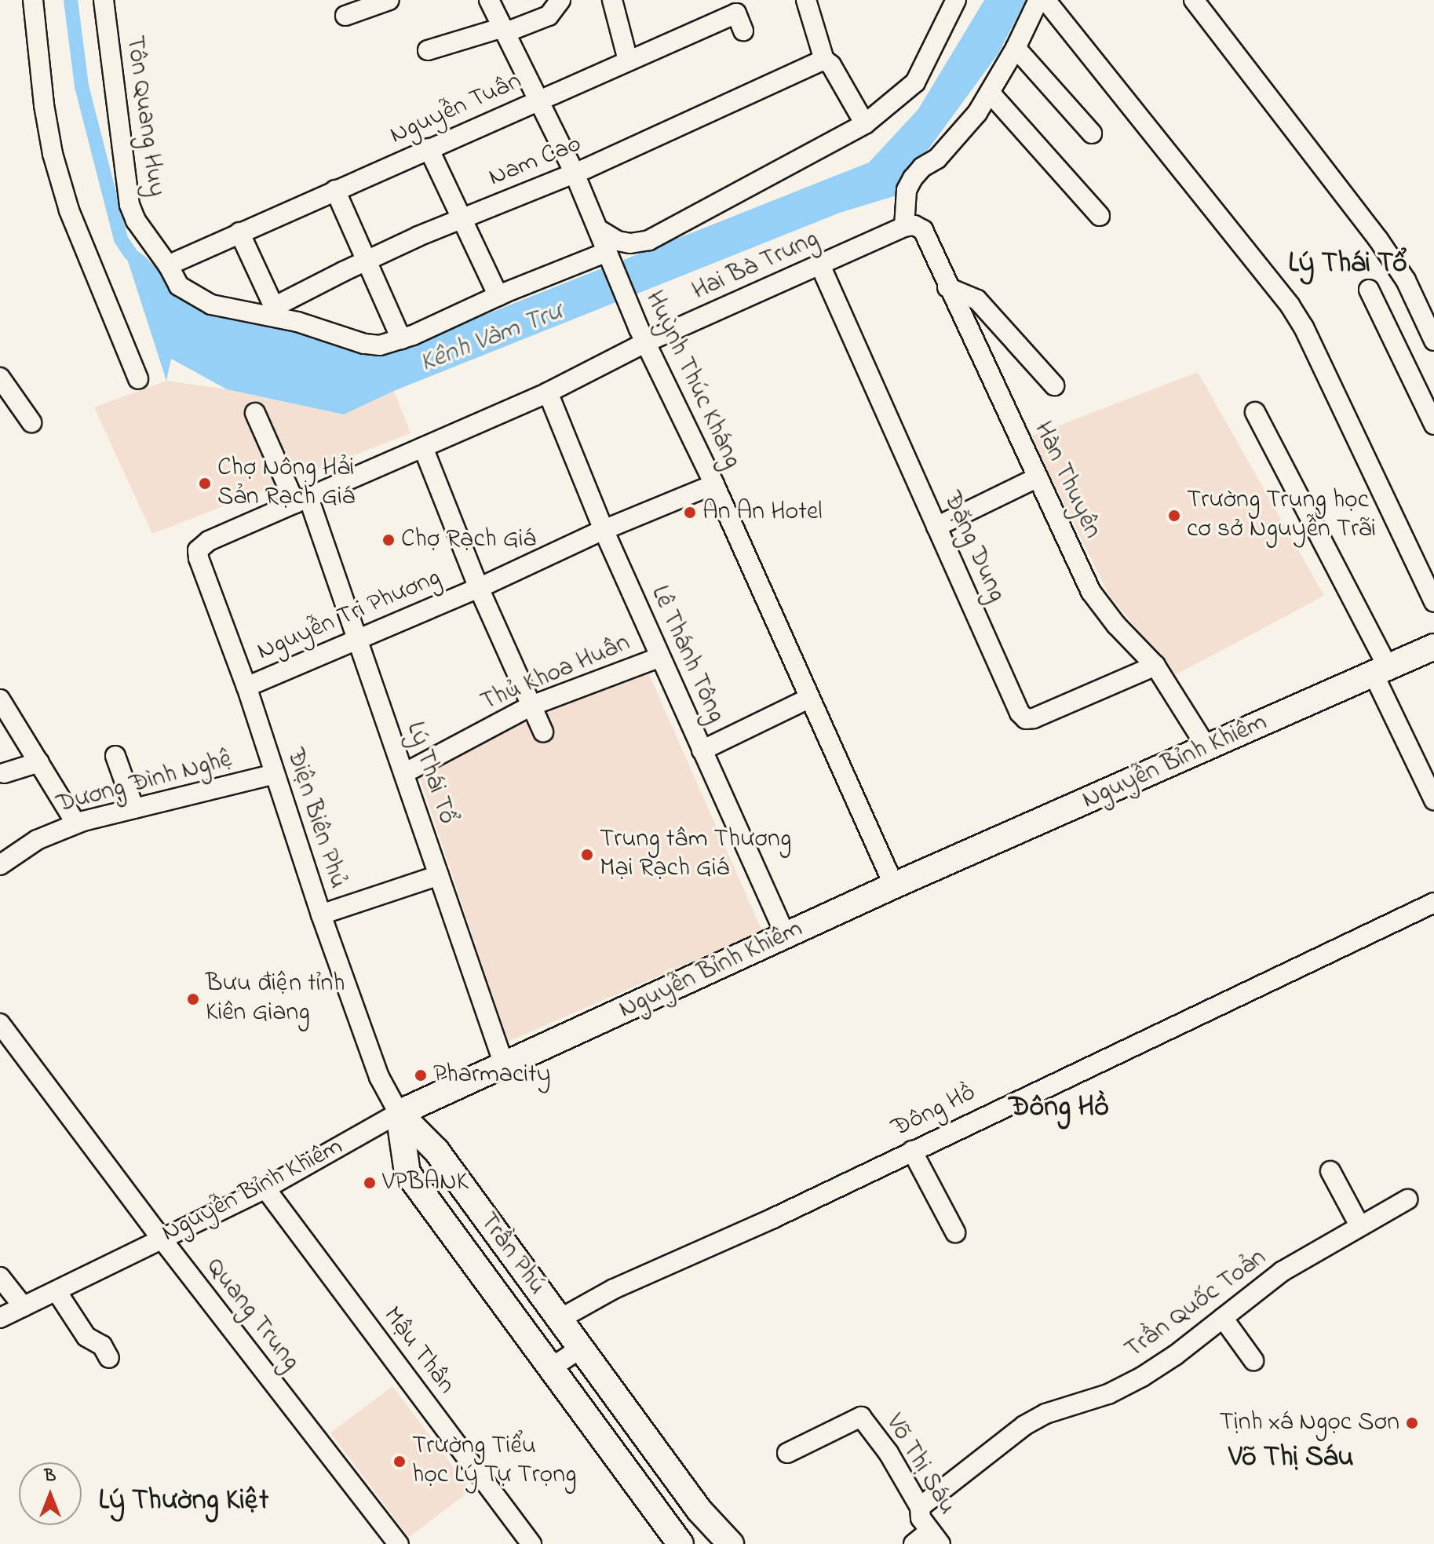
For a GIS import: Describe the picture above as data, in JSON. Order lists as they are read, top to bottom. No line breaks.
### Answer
{"streets":{"main road":["Nguyễn Bỉnh Khiêm","Trần Phú"],"street":["Nguyễn Tuân","Tôn Quang Huy","Nam Cao","Hai Bà Trưng","Huỳnh Thúc Kháng","Hàn Thuyên","Đặng Dung","Nguyễn Tri Phương","Lê Thánh Tông","Thủ Khoa Huân","Lý Thái Tổ","Dương Đình Nghệ","Điện Biên Phủ","Đông Hồ","Trần Quốc Toản","Quang Trung","Mậu Thân","Võ Thị Sáu"]},"crossings":[["Nguyễn Tuân","Tôn Quang Huy"],["Nguyễn Tuân","Huỳnh Thúc Kháng"],["Tôn Quang Huy","Nam Cao"],["Tôn Quang Huy","Huỳnh Thúc Kháng"],["Nam Cao","Huỳnh Thúc Kháng"],["Hai Bà Trưng","Huỳnh Thúc Kháng"],["Hai Bà Trưng","Hàn Thuyên"],["Hai Bà Trưng","Đặng Dung"],["Hai Bà Trưng","Lê Thánh Tông"],["Hai Bà Trưng","Lý Thái Tổ"],["Hai Bà Trưng","Điện Biên Phủ"],["Huỳnh Thúc Kháng","Nguyễn Tri Phương"],["Huỳnh Thúc Kháng","Nguyễn Bỉnh Khiêm"],["Hàn Thuyên","Đặng Dung"],["Hàn Thuyên","Nguyễn Bỉnh Khiêm"],["Nguyễn Tri Phương","Lê Thánh Tông"],["Nguyễn Tri Phương","Lý Thái Tổ"],["Nguyễn Tri Phương","Điện Biên Phủ"],["Lê Thánh Tông","Thủ Khoa Huân"],["Lê Thánh Tông","Nguyễn Bỉnh Khiêm"],["Thủ Khoa Huân","Lý Thái Tổ"],["Nguyễn Bỉnh Khiêm","Lý Thái Tổ"],["Nguyễn Bỉnh Khiêm","Điện Biên Phủ"],["Nguyễn Bỉnh Khiêm","Trần Phú"],["Nguyễn Bỉnh Khiêm","Quang Trung"],["Nguyễn Bỉnh Khiêm","Mậu Thân"],["Dương Đình Nghệ","Điện Biên Phủ"],["Điện Biên Phủ","Trần Phú"],["Đông Hồ","Trần Phú"],["Trần Quốc Toản","Võ Thị Sáu"]],"districts":["Lý Thái Tổ","Đông Hồ","Võ Thị Sáu","Lý Thường Kiệt"],"water":["Kênh Vàm Trư"],"places":["Chợ Nông Hải Sản Rạch Giá","An An Hotel","Trường Trung học cơ sở Nguyễn Trãi","Chợ Rạch Giá","Trung tâm Thương Mại Rạch Giá","Bưu điện tỉnh Kiên Giang","Pharmacity","VPBANK","Tịnh xá Ngọc Sơn","Trường Tiểu học Lý Tự Trọng"],"north":"top"}
